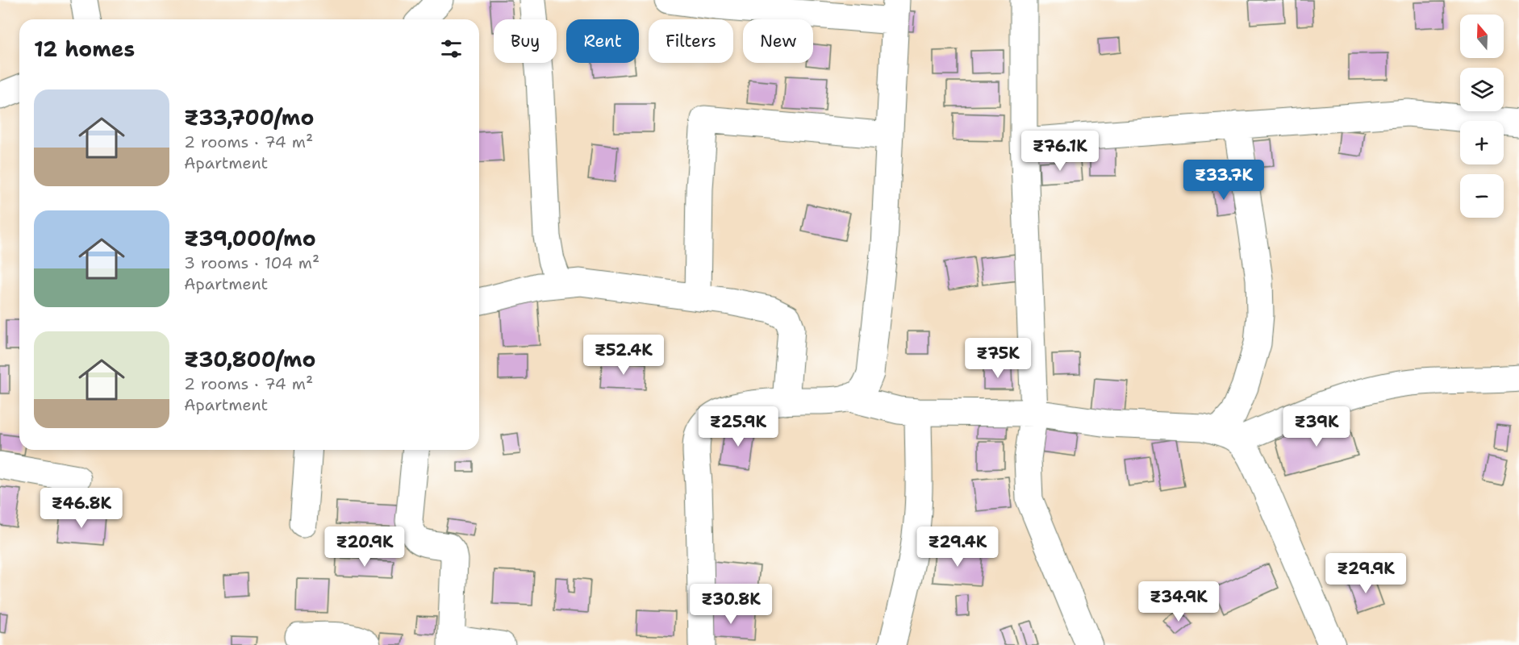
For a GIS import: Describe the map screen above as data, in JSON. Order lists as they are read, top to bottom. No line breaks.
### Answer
{"north":"top","page":{"map_buttons":["+","−"],"chip":["Buy","Rent","Filters","New"],"heading":"12 homes","list":[{"name":"₹33,700/mo","note":"2 rooms · 74 m² · Apartment"},{"name":"₹39,000/mo","note":"3 rooms · 104 m² · Apartment"},{"name":"₹30,800/mo","note":"2 rooms · 74 m² · Apartment"}],"price":["₹76.1K","₹33.7K","₹52.4K","₹75K","₹25.9K","₹39K","₹46.8K","₹20.9K","₹29.4K","₹29.9K","₹34.9K","₹30.8K"]}}
